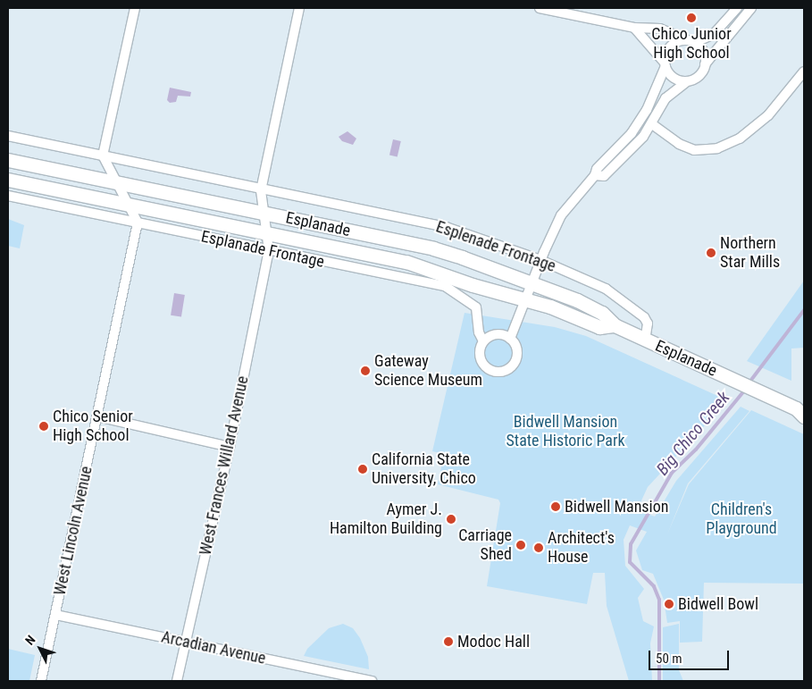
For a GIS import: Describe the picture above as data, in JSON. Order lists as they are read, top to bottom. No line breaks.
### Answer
{"streets":{"main road":["Esplanade"],"street":["Esplenade Frontage","Esplanade Frontage","West Frances Willard Avenue","West Lincoln Avenue","Arcadian Avenue"]},"crossings":[["Esplanade","Esplenade Frontage"],["Esplanade","West Frances Willard Avenue"],["Esplenade Frontage","West Frances Willard Avenue"],["Esplanade Frontage","West Frances Willard Avenue"],["Esplanade Frontage","West Lincoln Avenue"],["West Frances Willard Avenue","Arcadian Avenue"],["West Lincoln Avenue","Arcadian Avenue"]],"water":["Big Chico Creek"],"parks":["Bidwell Mansion State Historic Park","Children's Playground"],"places":["Chico Junior High School","Northern Star Mills","Gateway Science Museum","Chico Senior High School","California State University, Chico","Bidwell Mansion","Aymer J. Hamilton Building","Carriage Shed","Architect's House","Bidwell Bowl","Modoc Hall"],"scale_bar":"50 m","north":"top left"}
